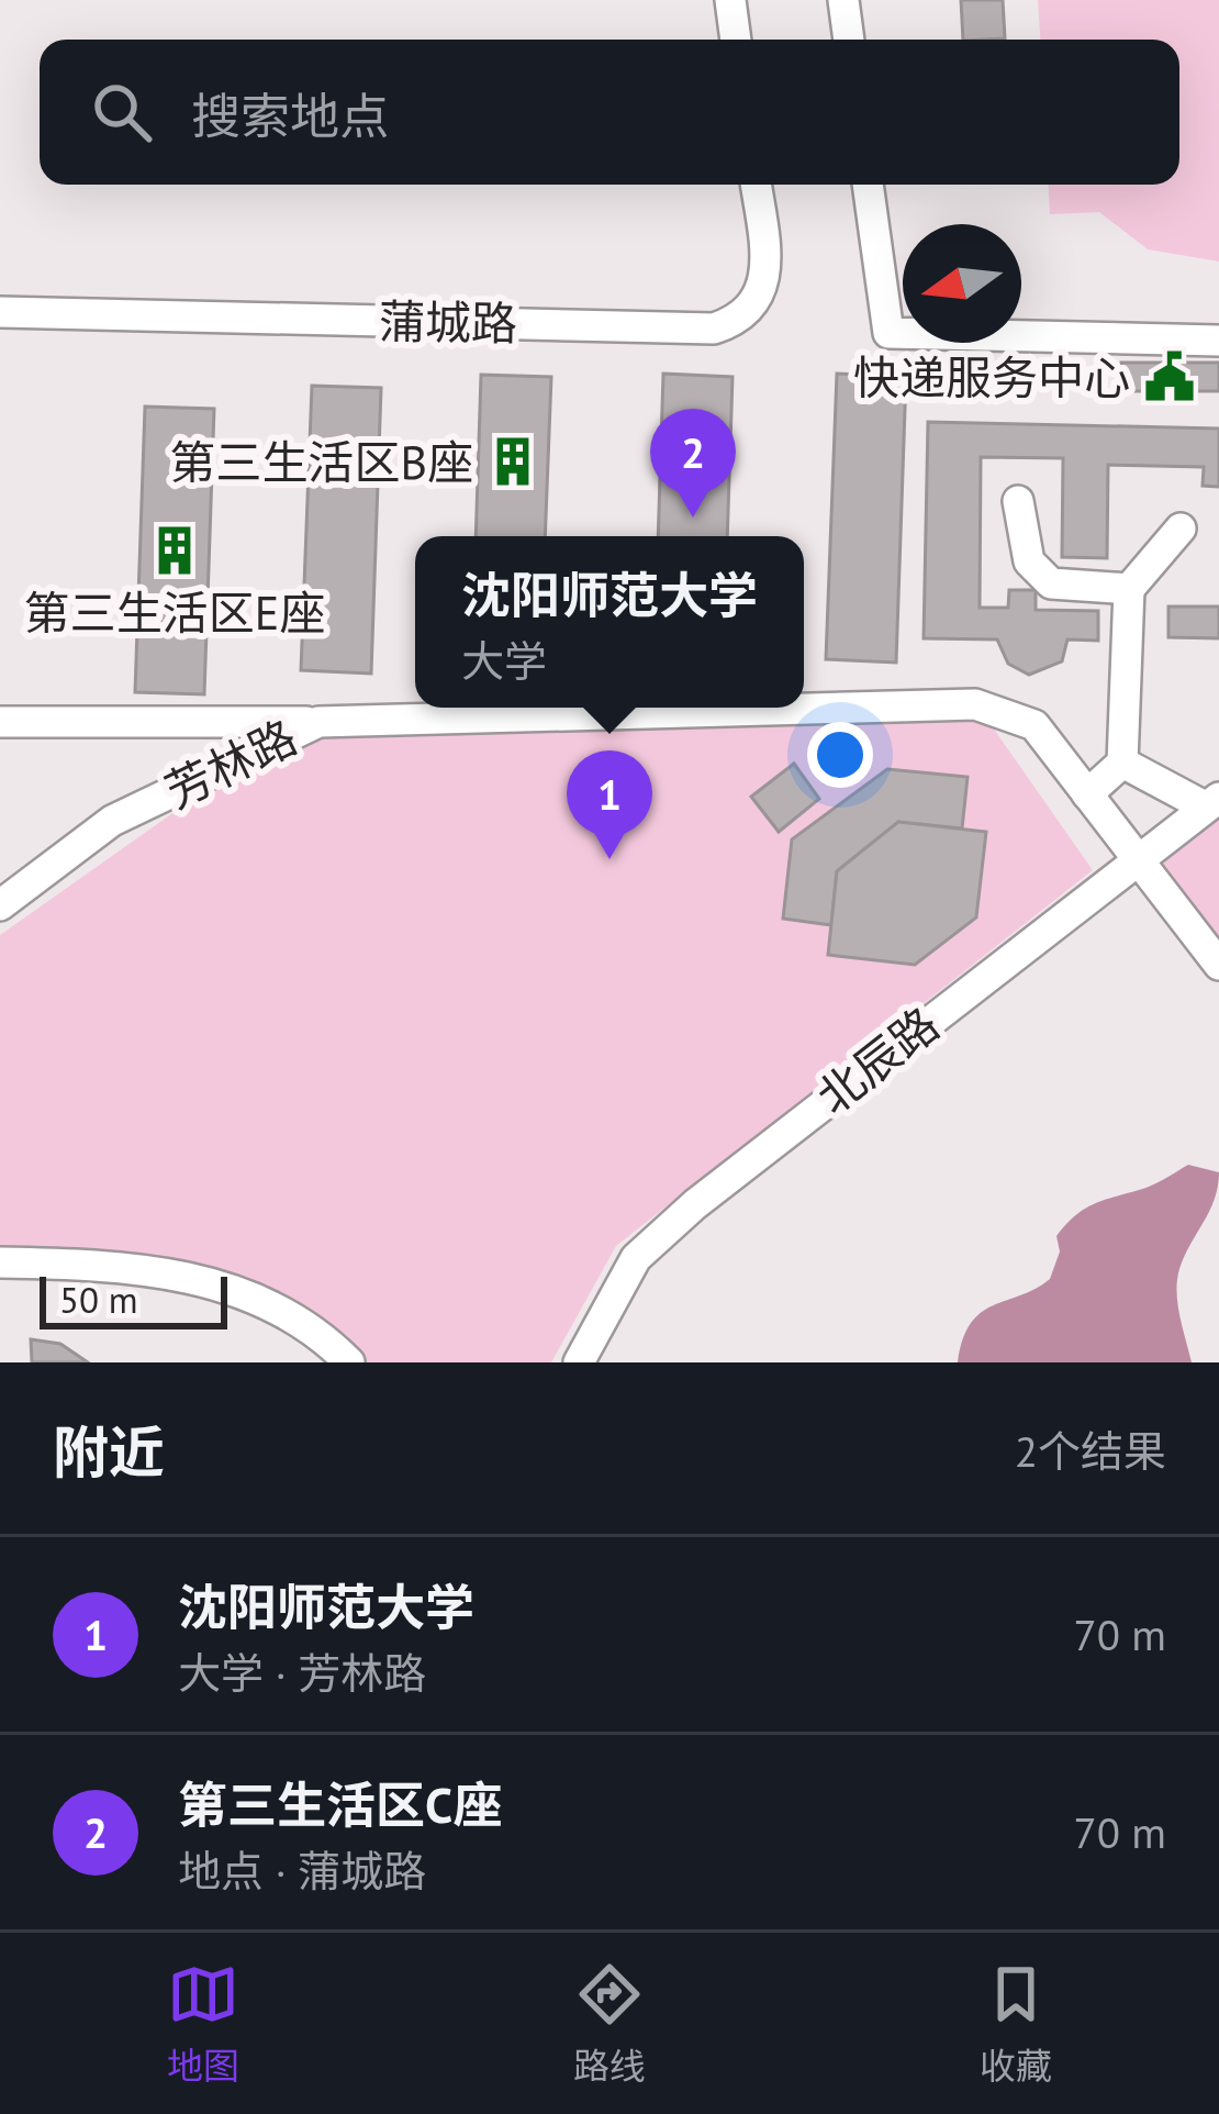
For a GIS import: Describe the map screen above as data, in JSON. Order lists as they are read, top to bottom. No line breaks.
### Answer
{"streets":{"street":["蒲城路","芳林路","北辰路"]},"crossings":[["芳林路","北辰路"]],"places":{"public building":["快递服务中心"],"building":["第三生活区B座","第三生活区E座"]},"scale_bar":"50 m","north":"left","page":{"search":"搜索地点","pins":["2","1"],"popup":["沈阳师范大学","大学"],"scale":"50 m","heading":["附近","2个结果"],"list":[{"mark":"1","name":"沈阳师范大学","note":"大学 · 芳林路","value":"70 m"},{"mark":"2","name":"第三生活区C座","note":"地点 · 蒲城路","value":"70 m"}],"nav":["地图","路线","收藏"]}}
